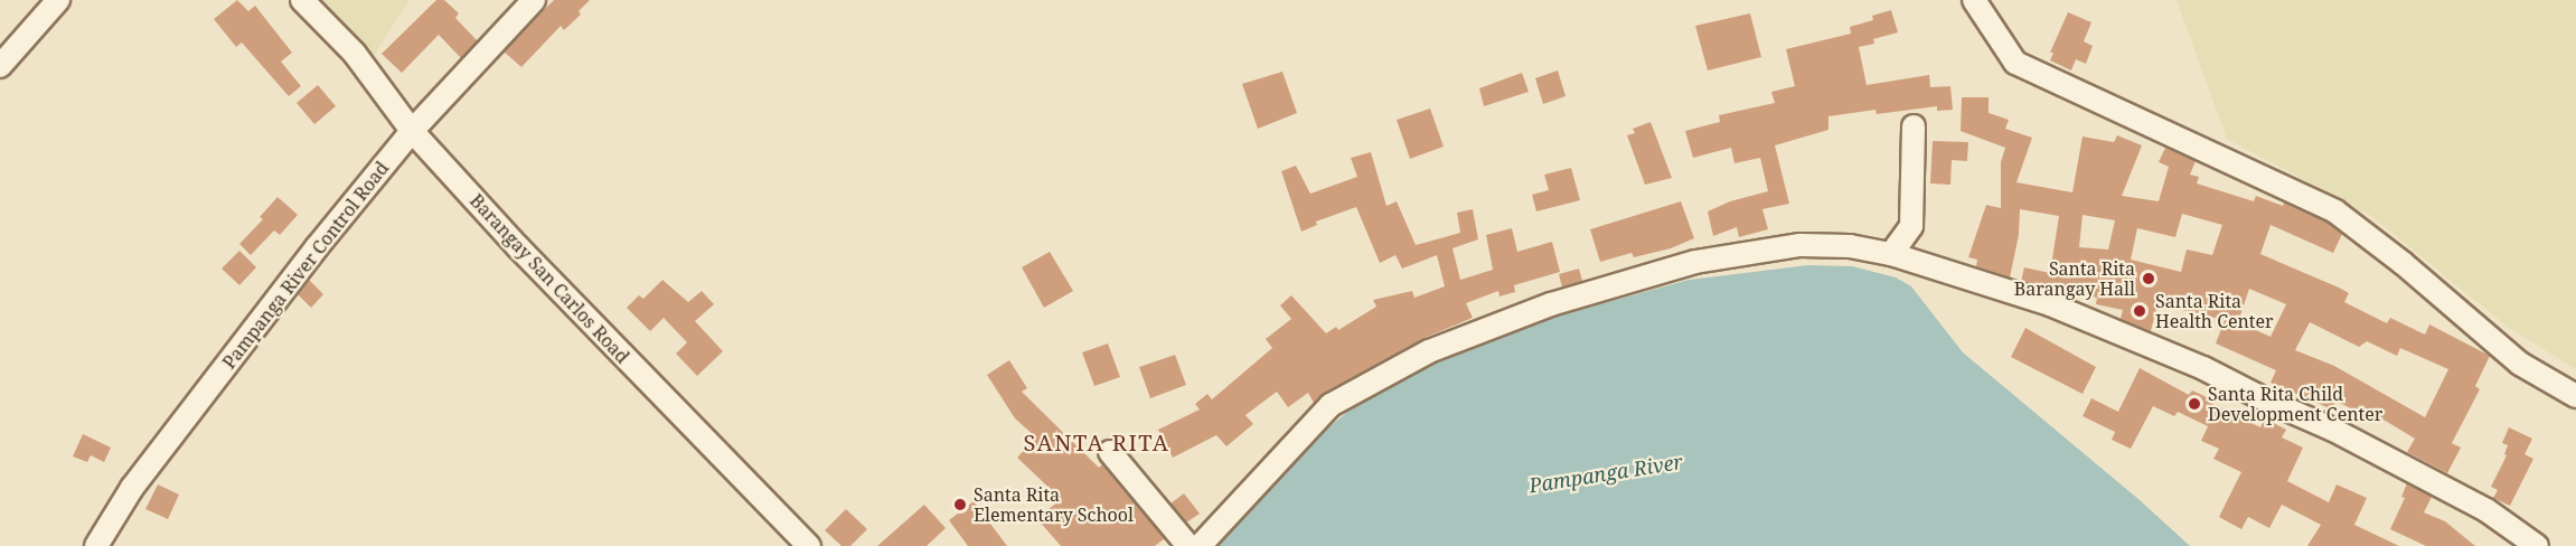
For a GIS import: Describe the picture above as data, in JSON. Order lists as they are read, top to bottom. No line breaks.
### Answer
{"streets":{"street":["Pampanga River Control Road","Barangay San Carlos Road"]},"crossings":[["Pampanga River Control Road","Barangay San Carlos Road"]],"districts":["SANTA RITA"],"water":["Pampanga River"],"places":["Santa Rita Barangay Hall","Santa Rita Health Center","Santa Rita Child Development Center","Santa Rita Elementary School"]}
